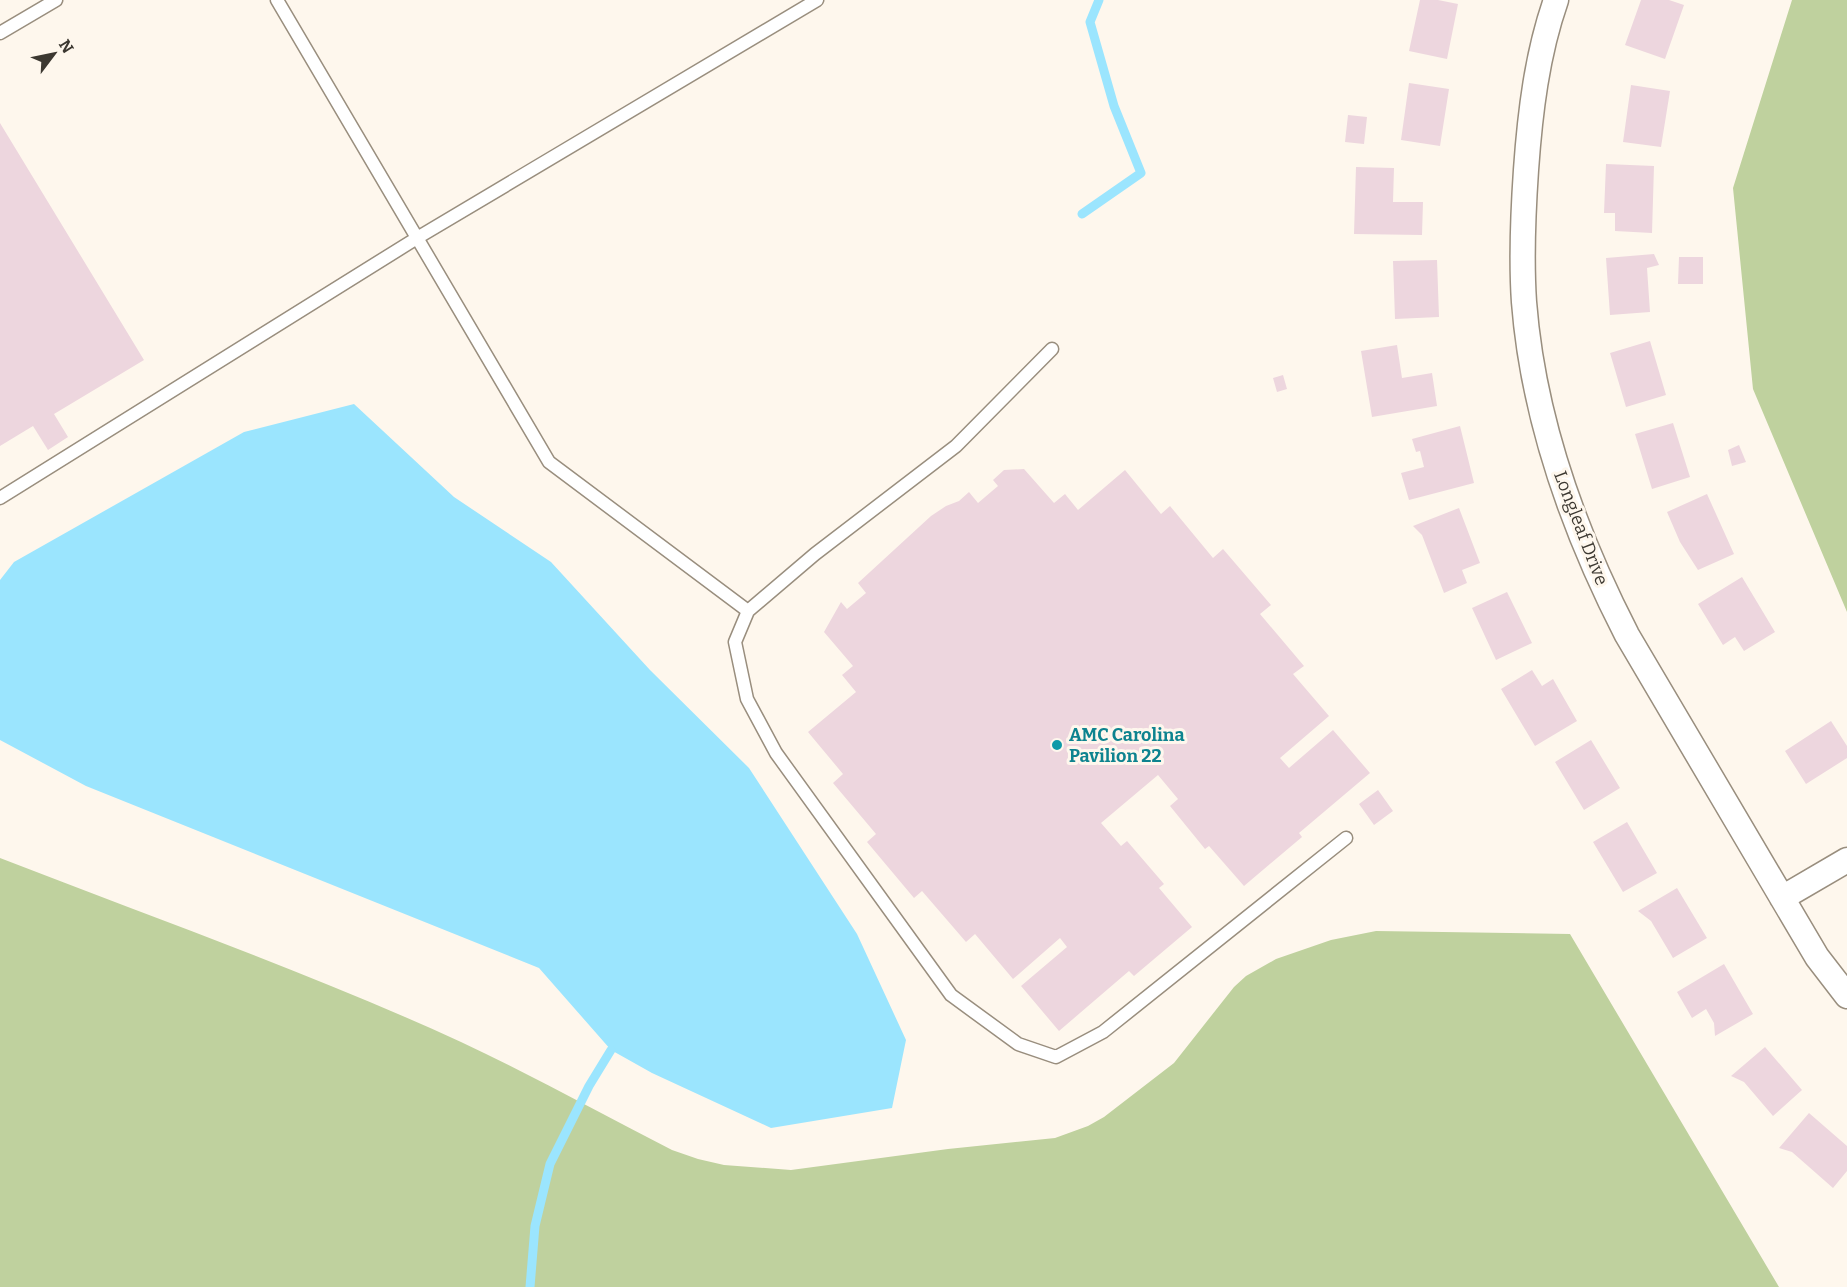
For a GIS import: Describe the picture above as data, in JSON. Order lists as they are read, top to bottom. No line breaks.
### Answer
{"streets":{"street":["Longleaf Drive"]},"places":["AMC Carolina Pavilion 22"],"north":"top right"}
